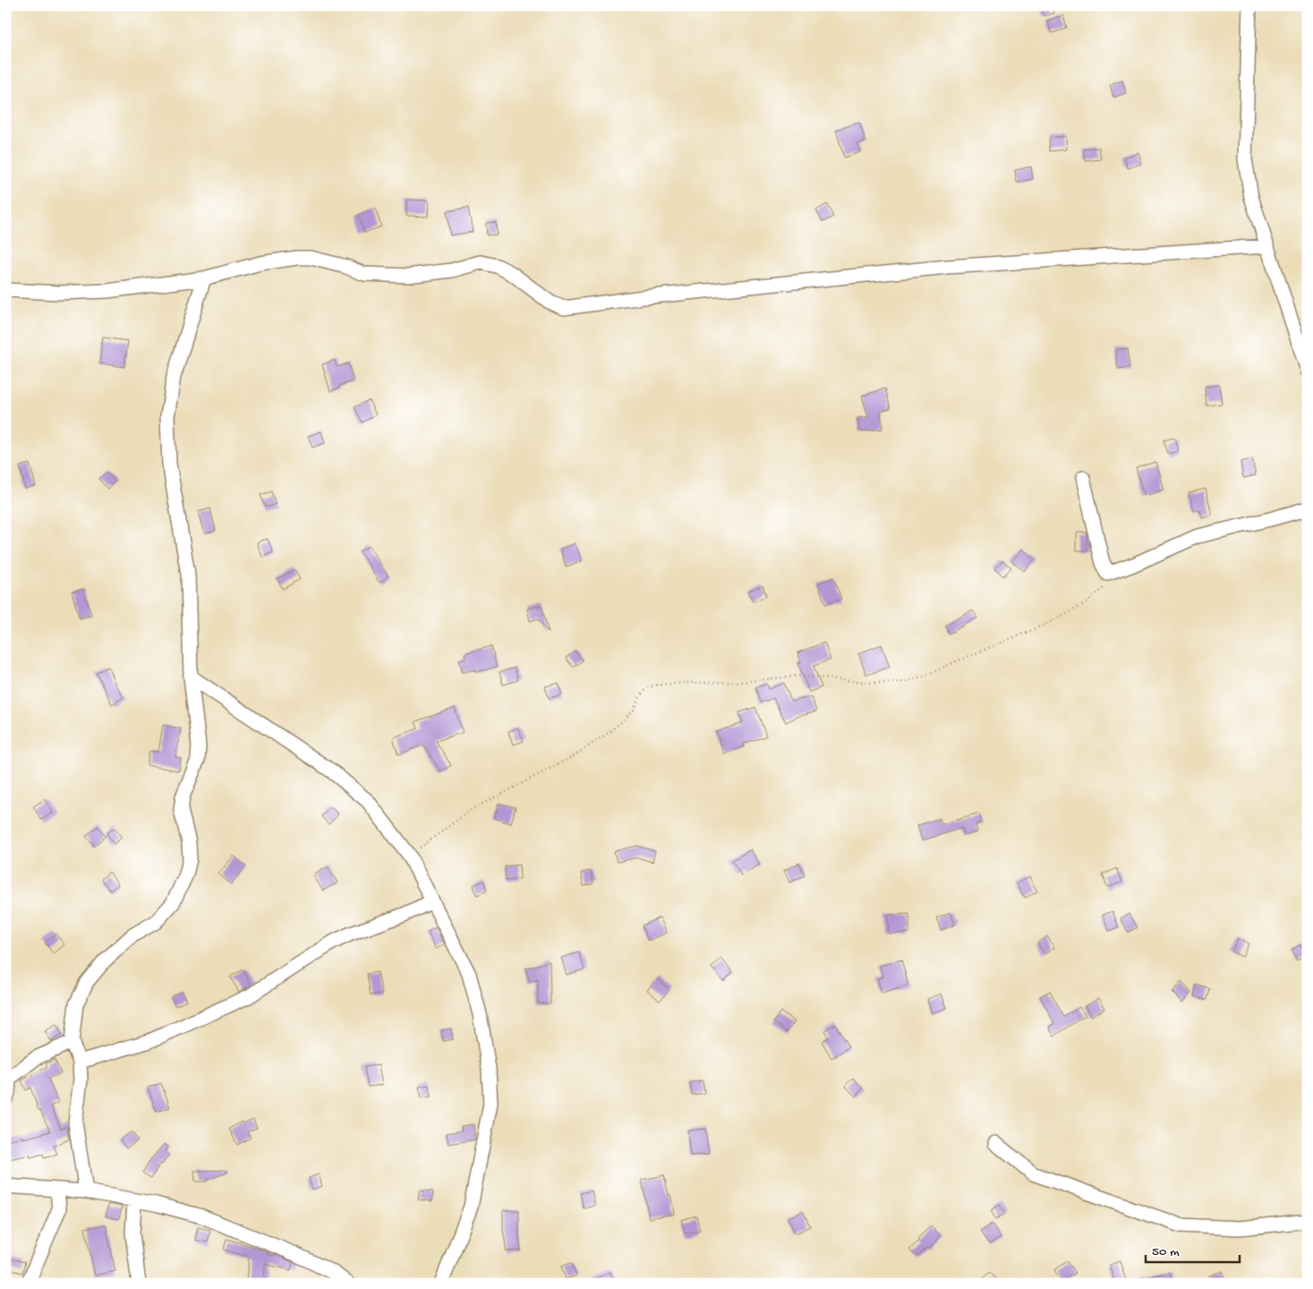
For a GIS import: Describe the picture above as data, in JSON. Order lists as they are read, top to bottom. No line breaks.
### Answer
{"scale_bar":"50 m"}
